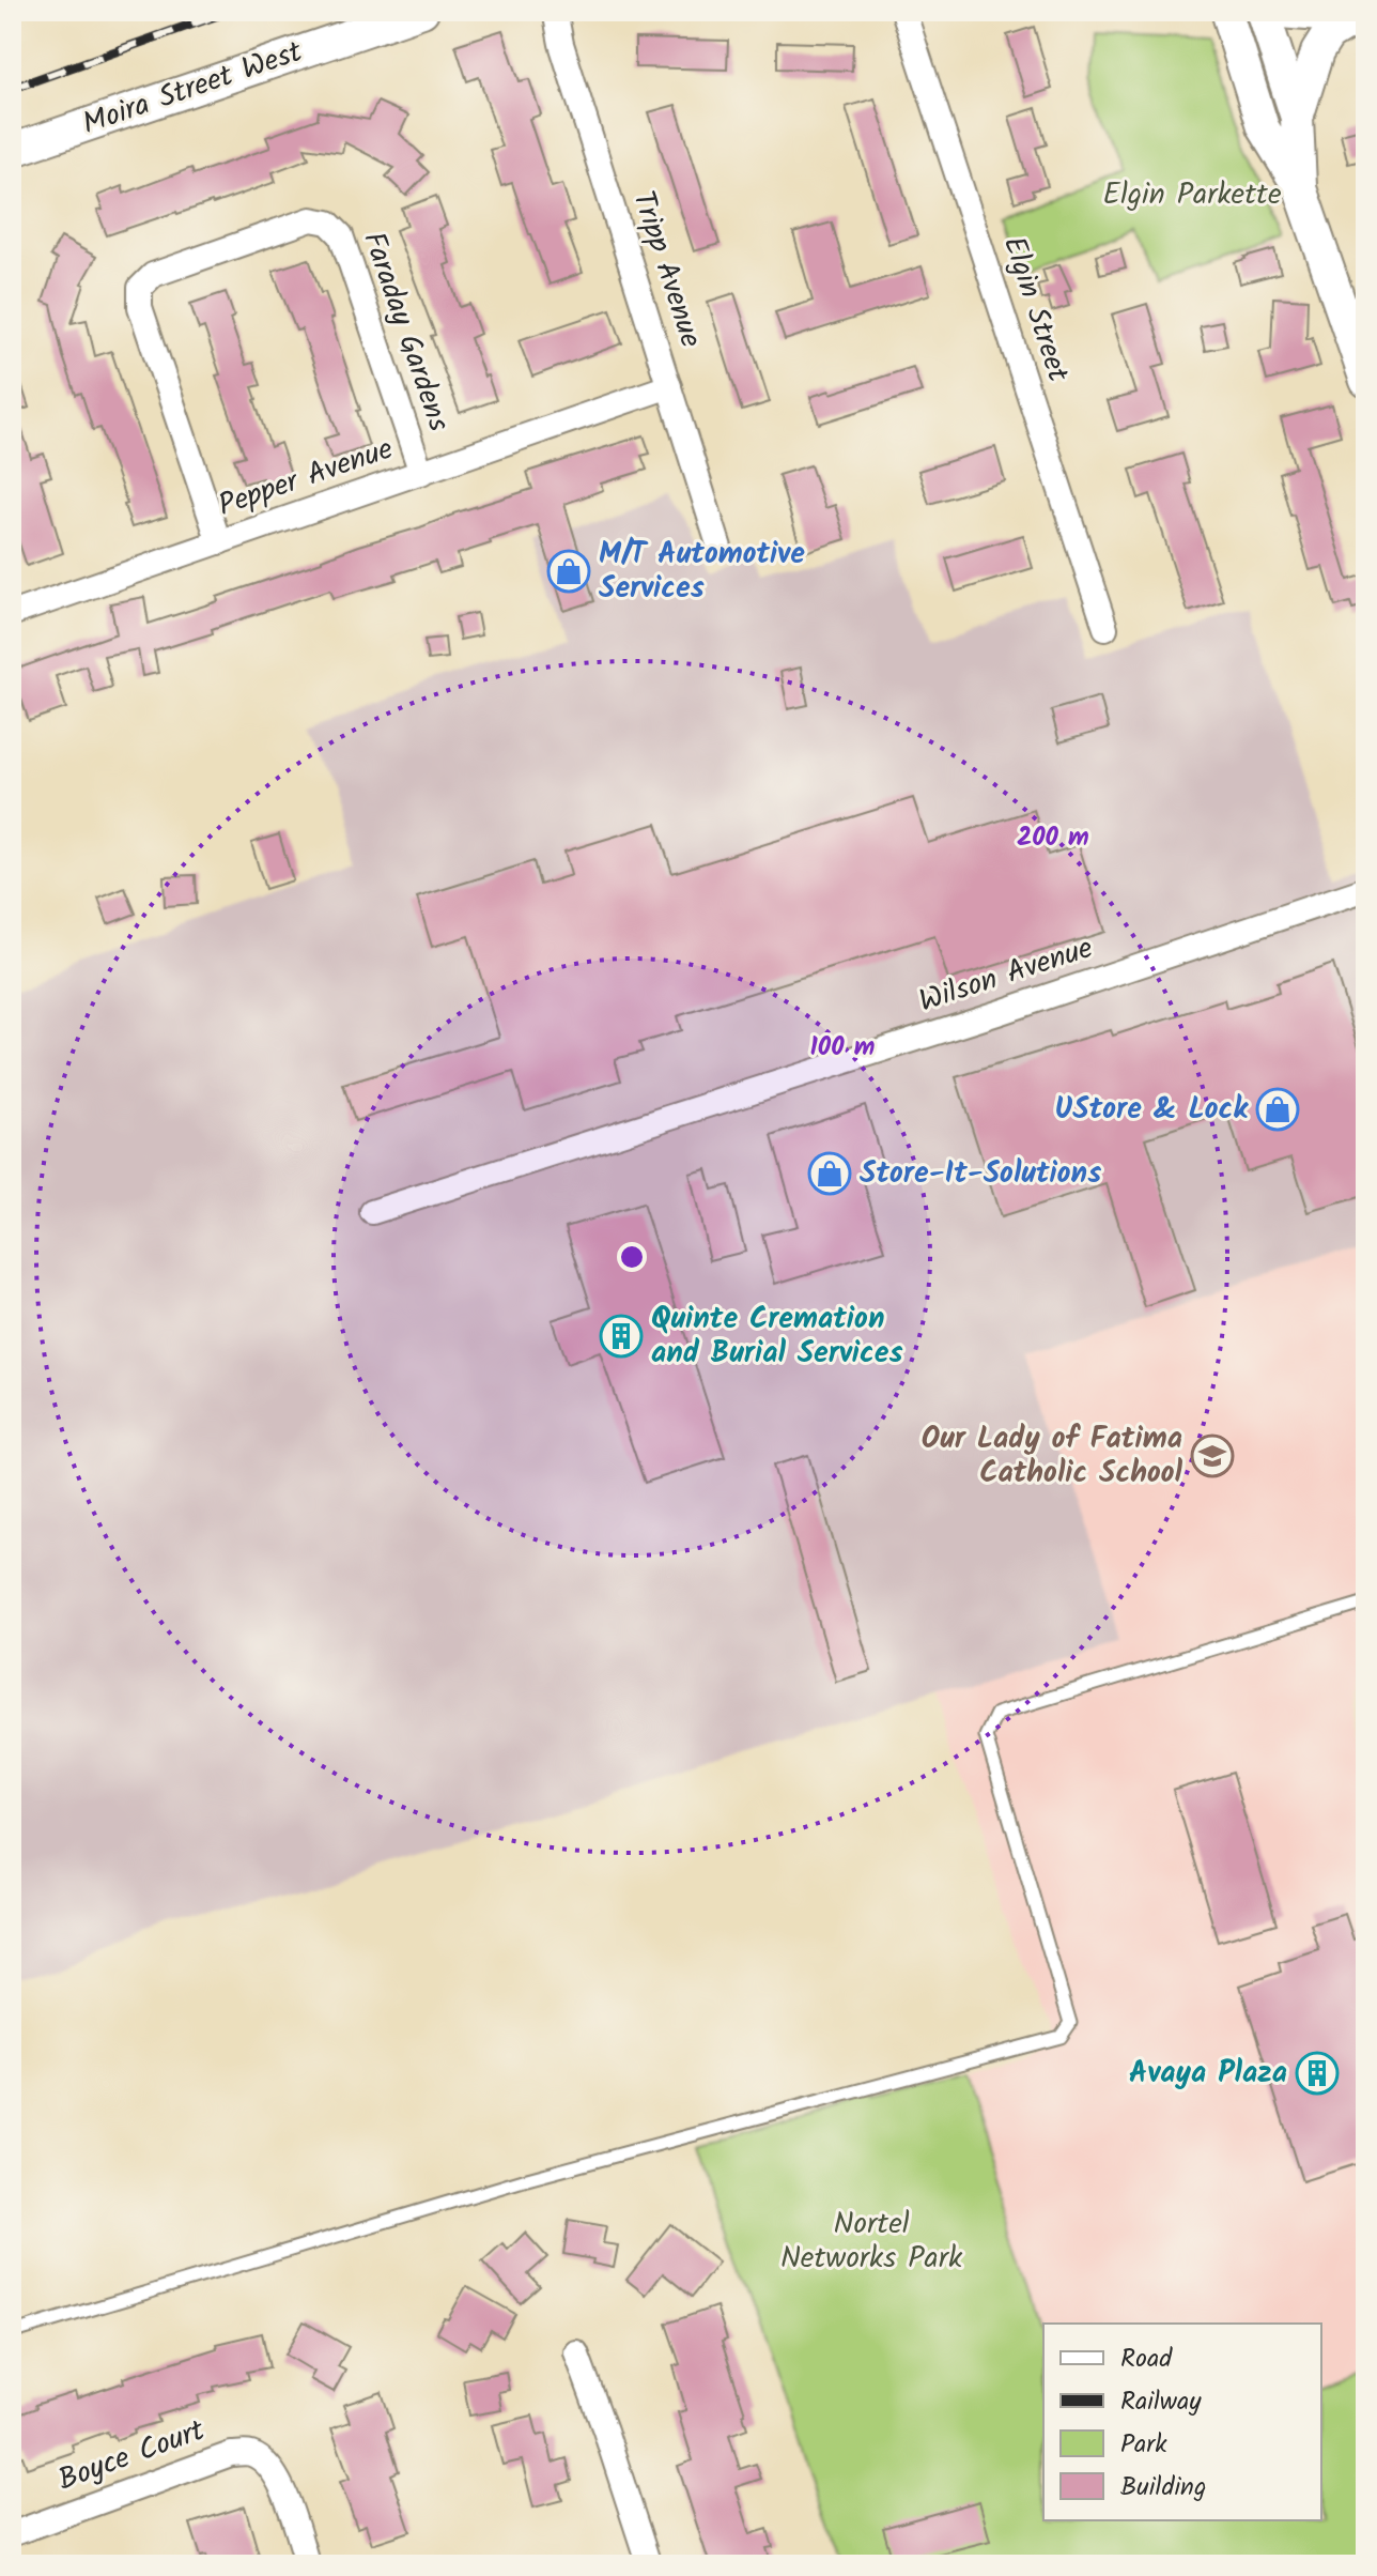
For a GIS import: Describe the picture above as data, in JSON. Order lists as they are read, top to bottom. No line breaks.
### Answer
{"streets":{"main road":["Moira Street West"],"street":["Tripp Avenue","Elgin Street","Faraday Gardens","Pepper Avenue","Wilson Avenue","Boyce Court"]},"crossings":[["Tripp Avenue","Pepper Avenue"],["Faraday Gardens","Pepper Avenue"]],"parks":["Elgin Parkette","Nortel Networks Park"],"places":{"shop":["M/T Automotive Services","UStore & Lock","Store-It-Solutions"],"building":["Quinte Cremation and Burial Services","Avaya Plaza"],"school or university":["Our Lady of Fatima Catholic School"]},"legend":["Road","Railway","Park","Building"],"rings":["200 m","100 m"]}
